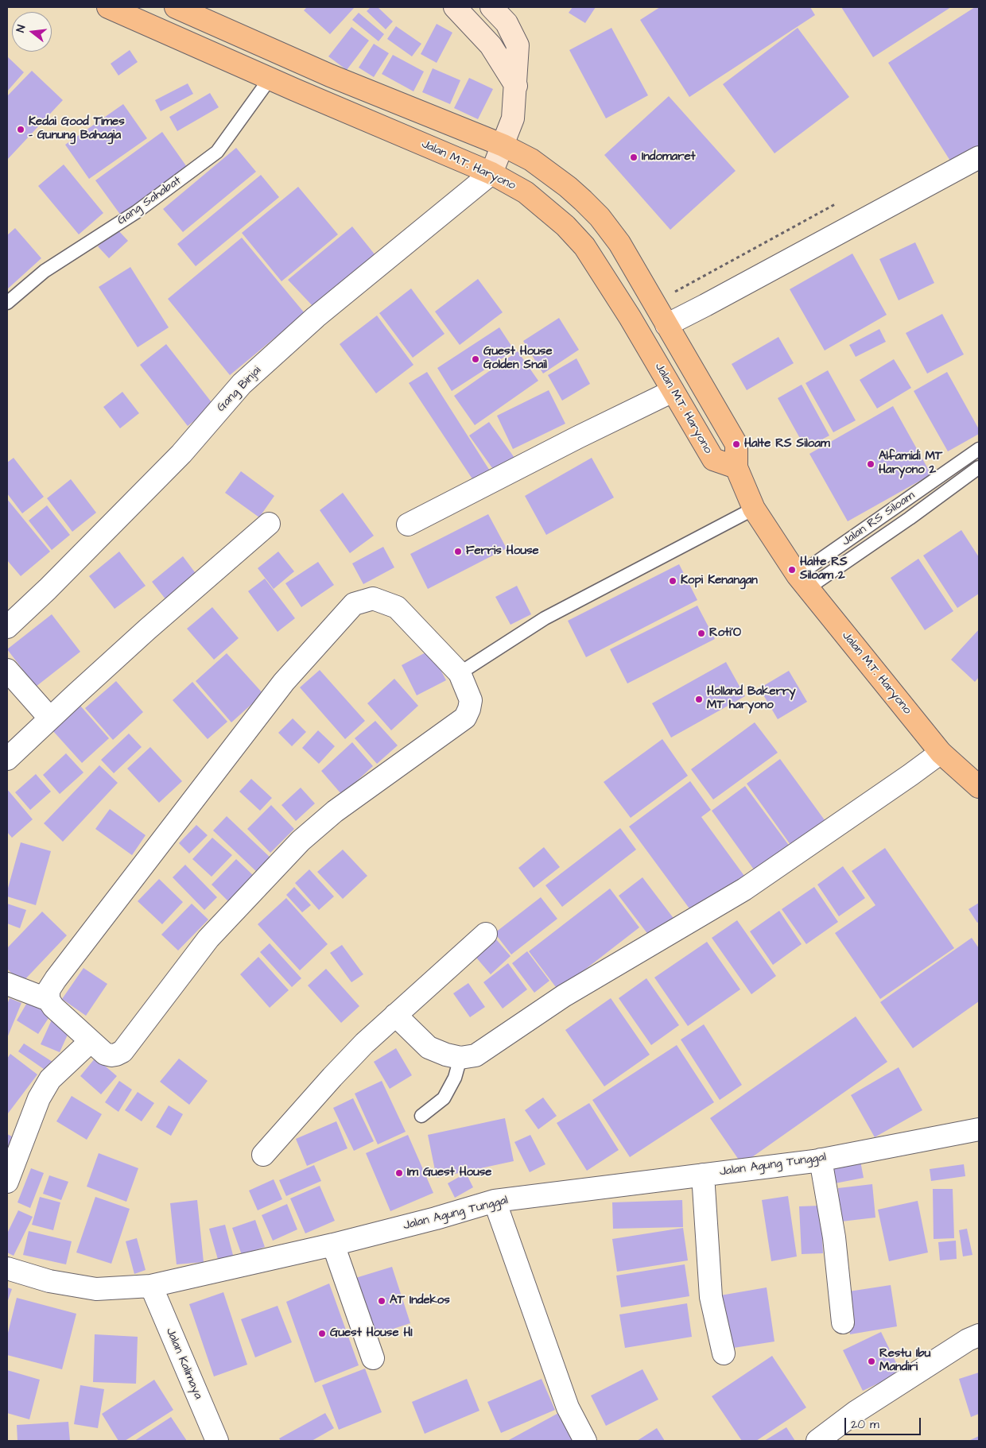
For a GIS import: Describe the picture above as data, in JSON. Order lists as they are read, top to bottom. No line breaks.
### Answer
{"streets":{"main road":["Jalan M.T. Haryono"],"street":["Gang Binjai","Jalan Agung Tunggal","Jalan Kalimaya"],"lane":["Gang Sahabat","Jalan RS Siloam"]},"crossings":[["Jalan M.T. Haryono","Gang Sahabat"],["Jalan M.T. Haryono","Gang Binjai"],["Jalan M.T. Haryono","Jalan RS Siloam"],["Jalan Agung Tunggal","Jalan Kalimaya"]],"places":["Kedai Good Times - Gunung Bahagia","Indomaret","Guest House Golden Snail","Halte RS Siloam","Alfamidi MT Haryono 2","Ferris House","Halte RS Siloam 2","Kopi Kenangan","Roti'O","Holland Bakerry MT haryono","Im Guest House","AT Indekos","Guest House HI","Restu Ibu Mandiri"],"scale_bar":"20 m","north":"left"}
